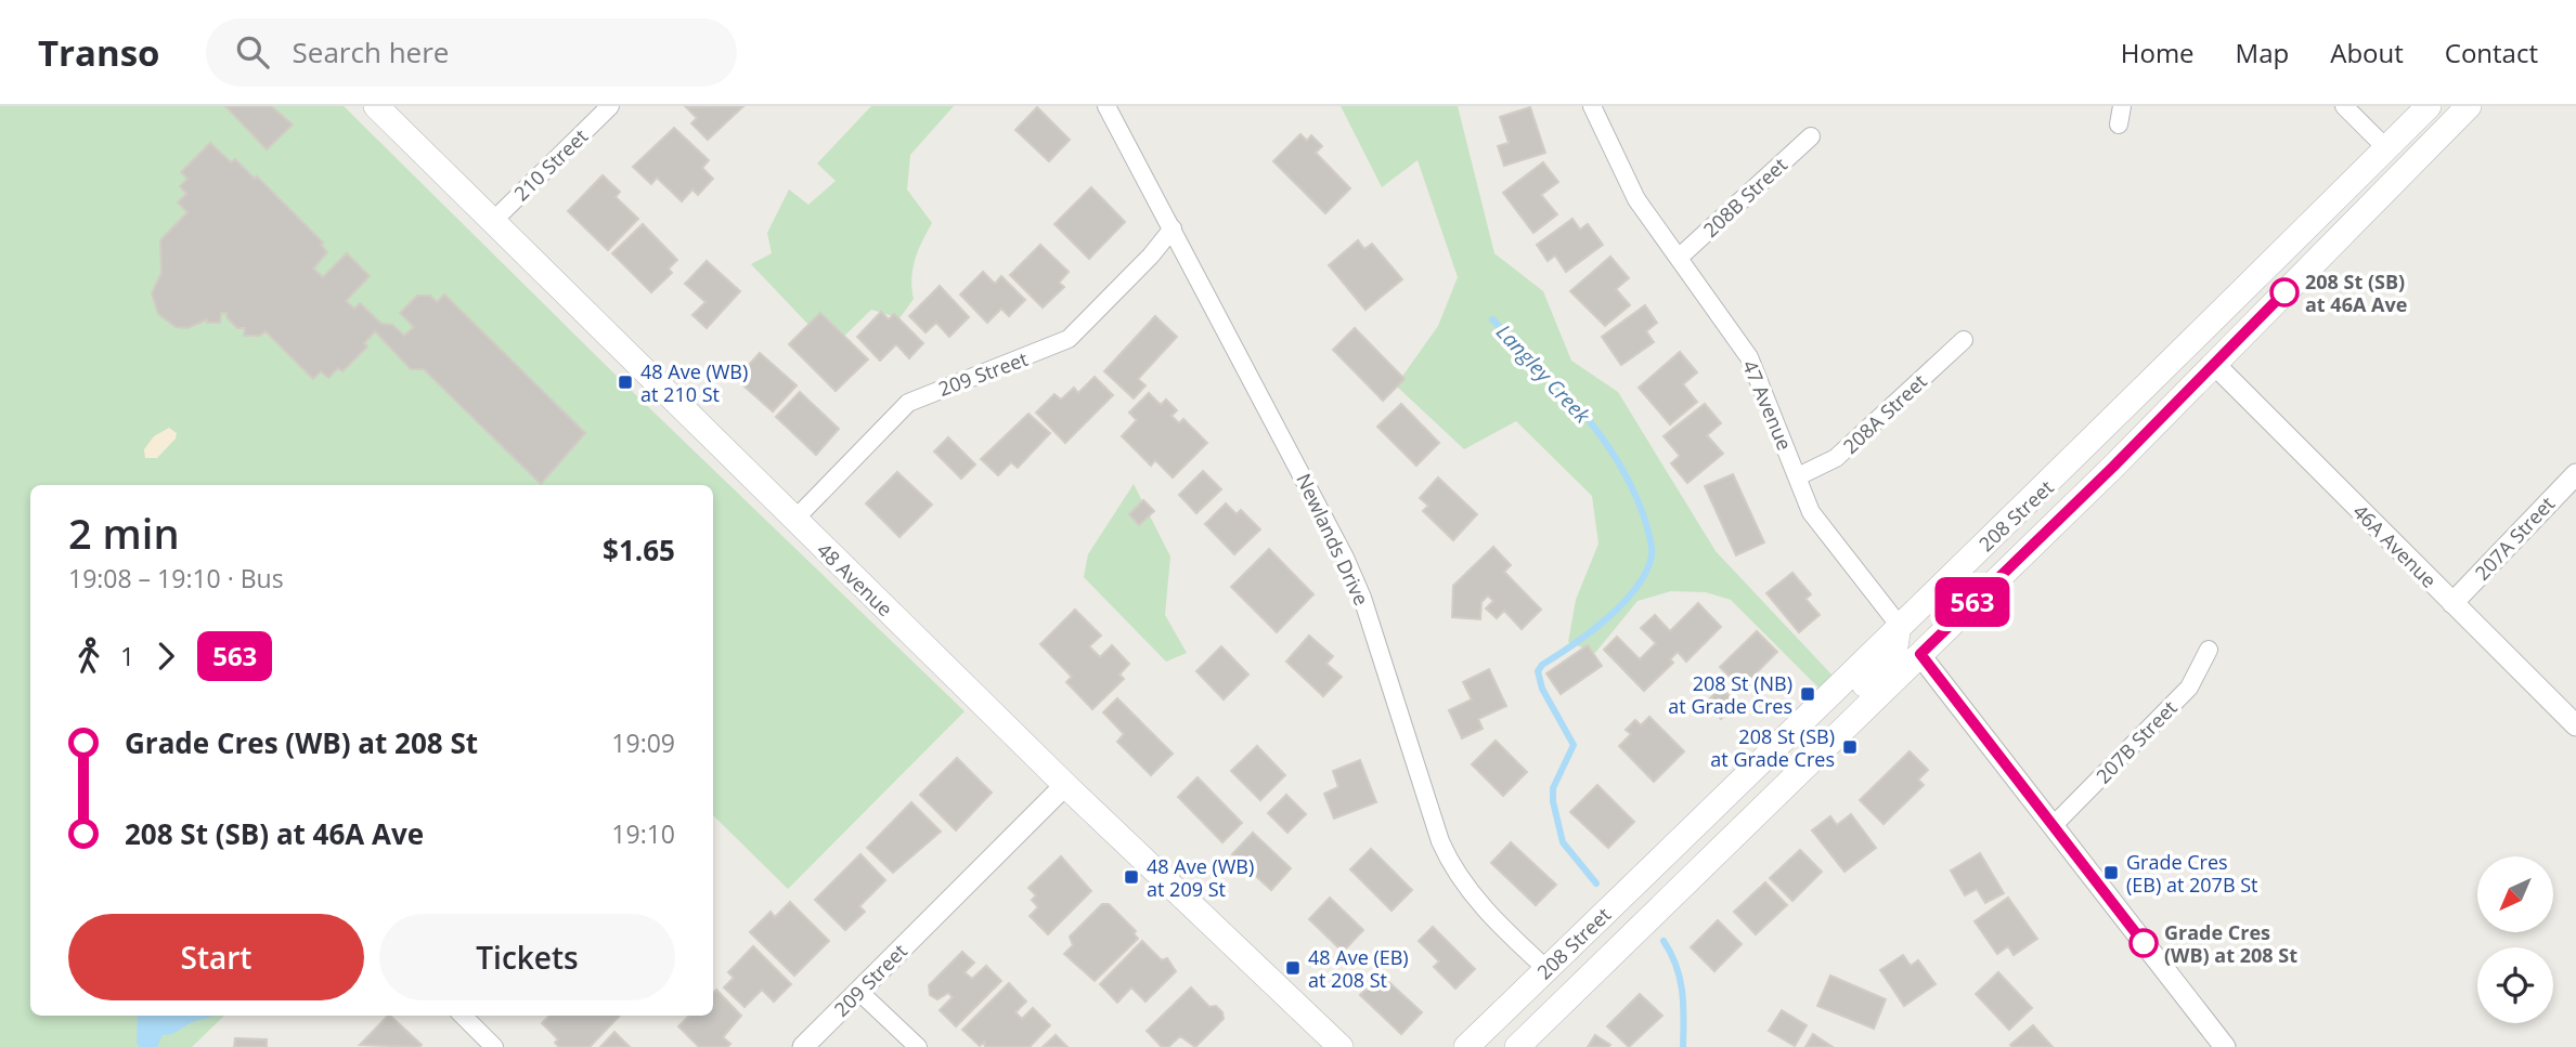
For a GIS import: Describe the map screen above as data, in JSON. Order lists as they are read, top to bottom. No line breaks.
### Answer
{"streets":{"main road":["208 Street","48 Avenue"],"street":["210 Street","208B Street","209 Street","47 Avenue","208A Street","207A Street","Newlands Drive","46A Avenue","207B Street"]},"crossings":[["210 Street","48 Avenue"],["208B Street","47 Avenue"],["209 Street","Newlands Drive"],["209 Street","48 Avenue"],["47 Avenue","208A Street"],["47 Avenue","208 Street"],["208 Street","Newlands Drive"],["208 Street","46A Avenue"],["207A Street","46A Avenue"]],"water":["Langley Creek"],"places":{"other":["208 St (SB) at 46A Ave","Grade Cres (WB) at 208 St"],"transit":["48 Ave (WB) at 210 St","208 St (NB) at Grade Cres","208 St (SB) at Grade Cres","Grade Cres (EB) at 207B St","48 Ave (WB) at 209 St","48 Ave (EB) at 208 St"]},"lines":["bus line 563"],"north":"bottom left","page":{"header":"Transo","search":"Search here","nav":["Home","Map","About","Contact"],"on_map":"563","heading":["2 min","19:08 – 19:10 · Bus","$1.65"],"legs":["1","563"],"list":[{"name":"Grade Cres (WB) at 208 St","value":"19:09"},{"name":"208 St (SB) at 46A Ave","value":"19:10"}],"buttons":["Start","Tickets"]}}
